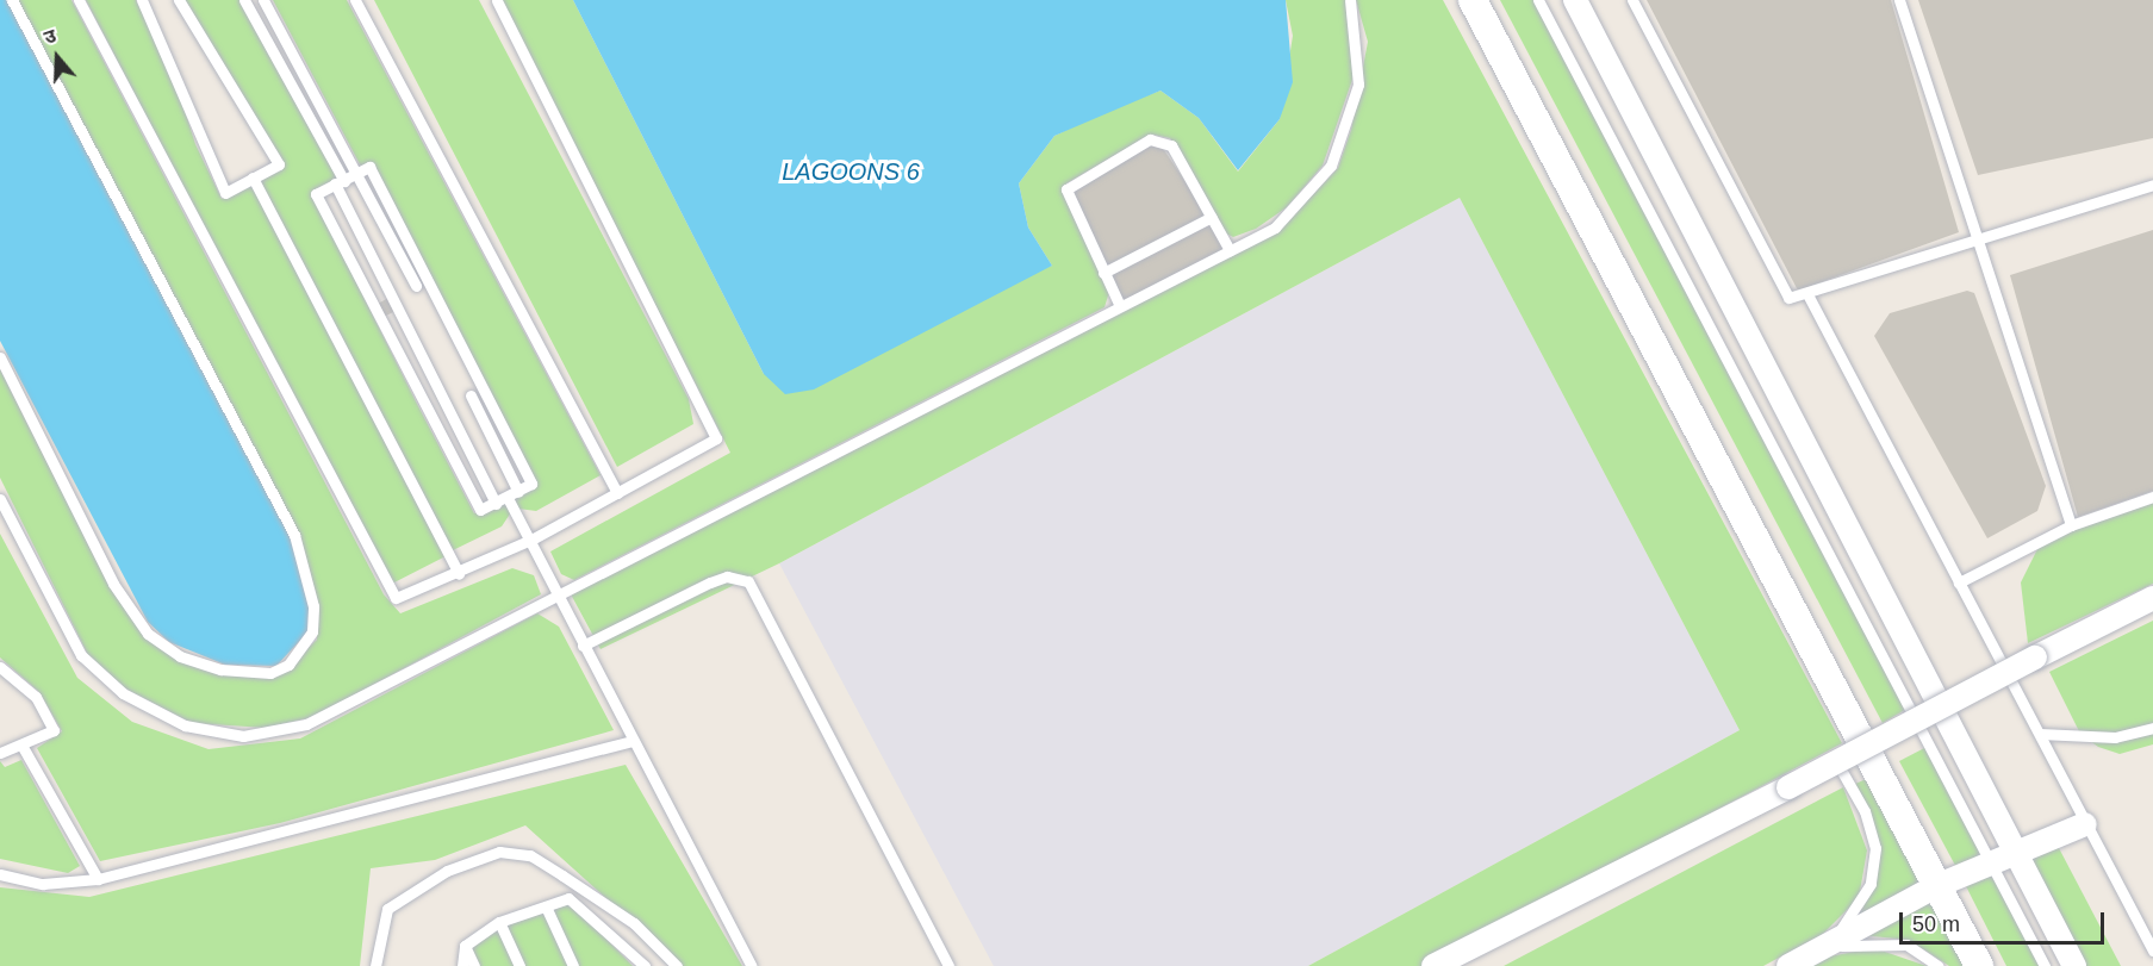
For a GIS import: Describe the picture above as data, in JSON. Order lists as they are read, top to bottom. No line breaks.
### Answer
{"water":["LAGOONS 6"],"scale_bar":"50 m","north":"top"}
